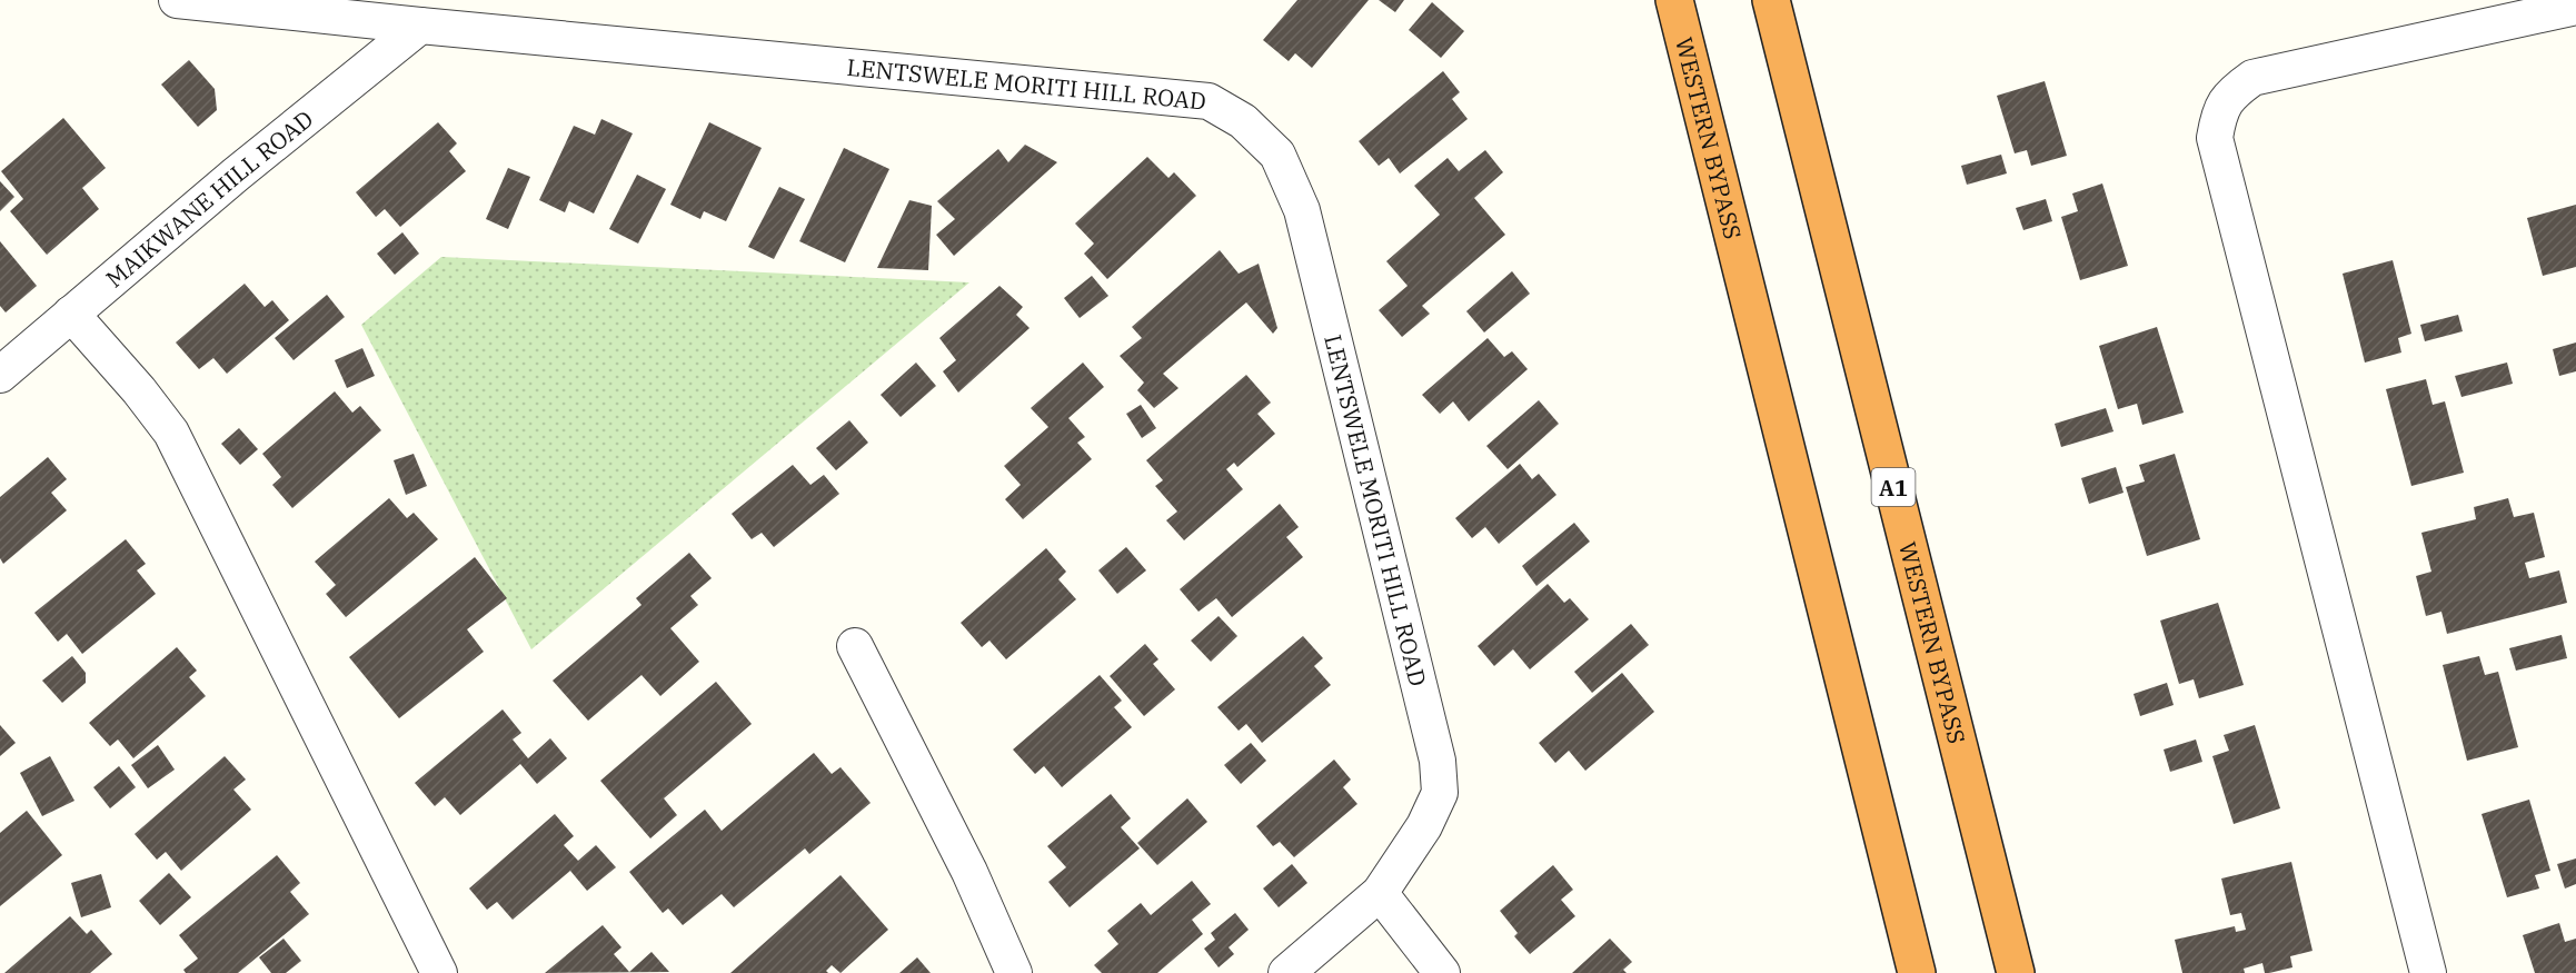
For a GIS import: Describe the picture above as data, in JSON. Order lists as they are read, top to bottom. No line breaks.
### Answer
{"streets":{"highway":["WESTERN BYPASS","A1"],"street":["LENTSWELE MORITI HILL ROAD","MAIKWANE HILL ROAD"]},"crossings":[["LENTSWELE MORITI HILL ROAD","MAIKWANE HILL ROAD"]]}
